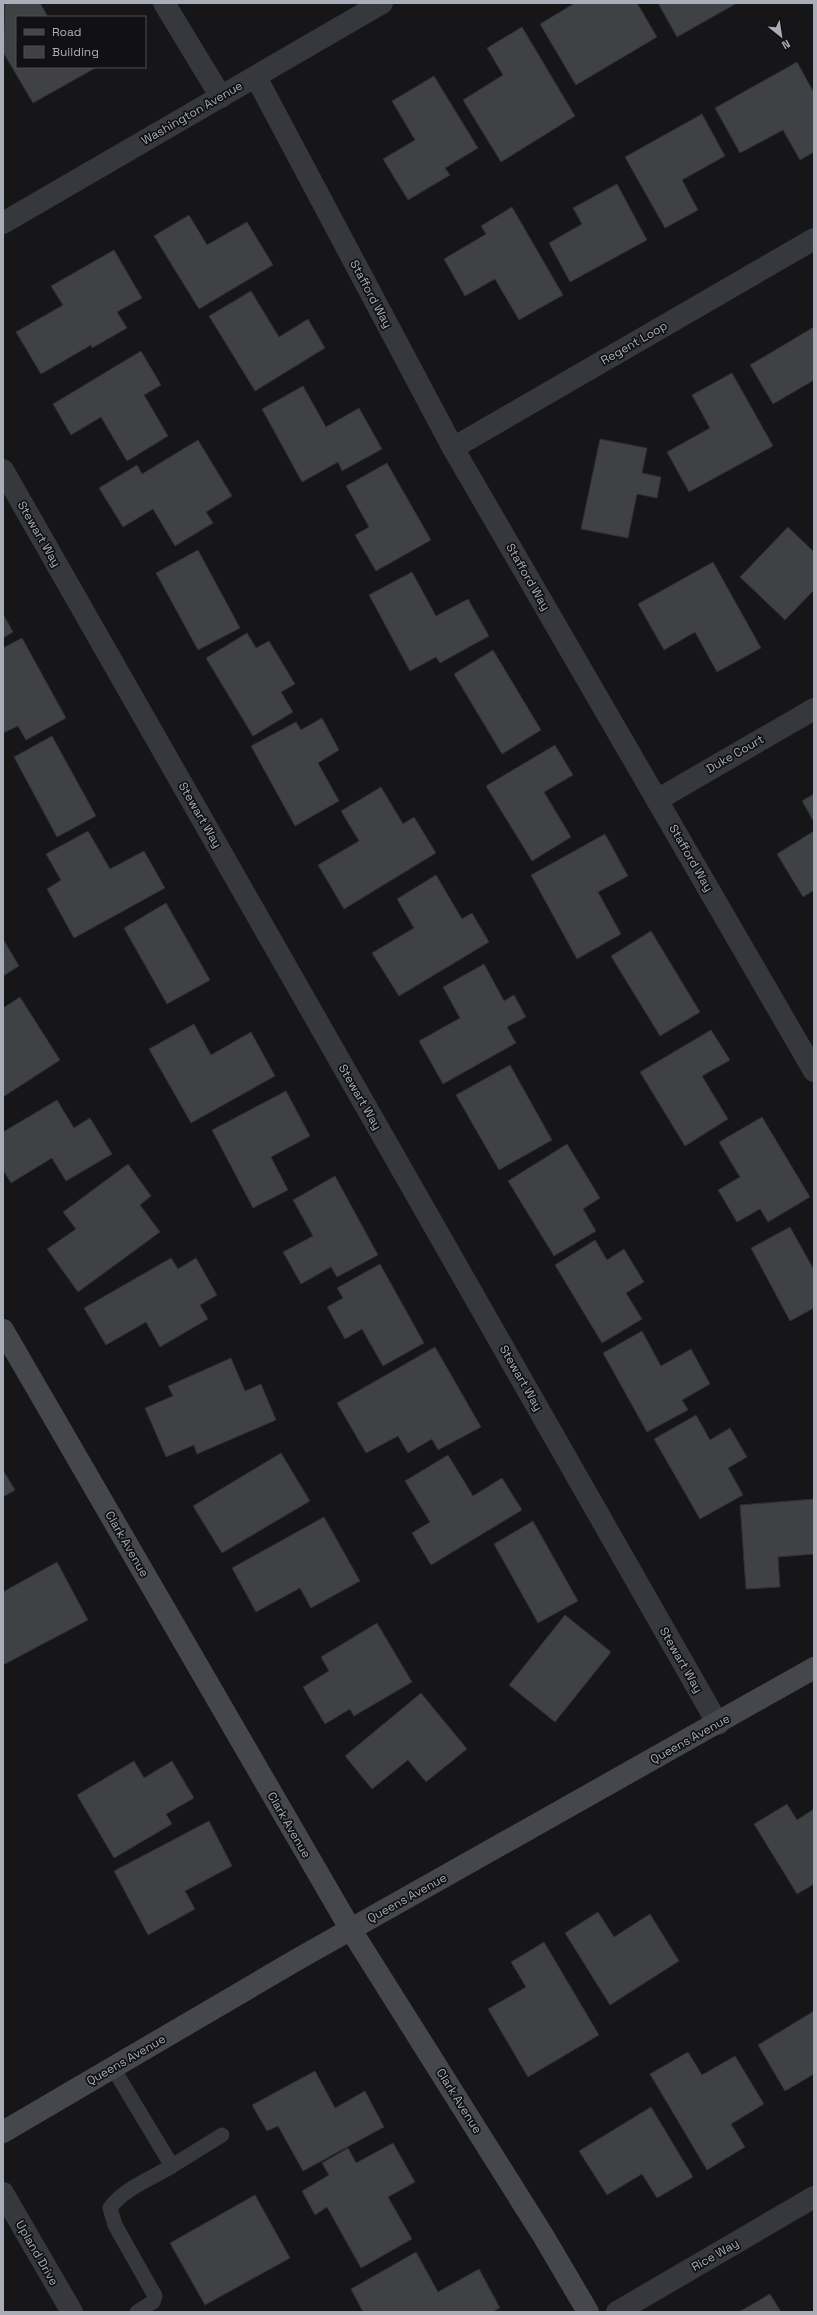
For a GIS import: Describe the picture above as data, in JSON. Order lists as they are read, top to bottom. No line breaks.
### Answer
{"streets":{"street":["Washington Avenue","Stafford Way","Regent Loop","Stewart Way","Duke Court","Clark Avenue","Queens Avenue","Upland Drive","Rice Way"]},"crossings":[["Washington Avenue","Stafford Way"],["Stafford Way","Regent Loop"],["Stafford Way","Duke Court"],["Stewart Way","Queens Avenue"],["Clark Avenue","Queens Avenue"]],"legend":["Road","Building"],"north":"bottom right"}
